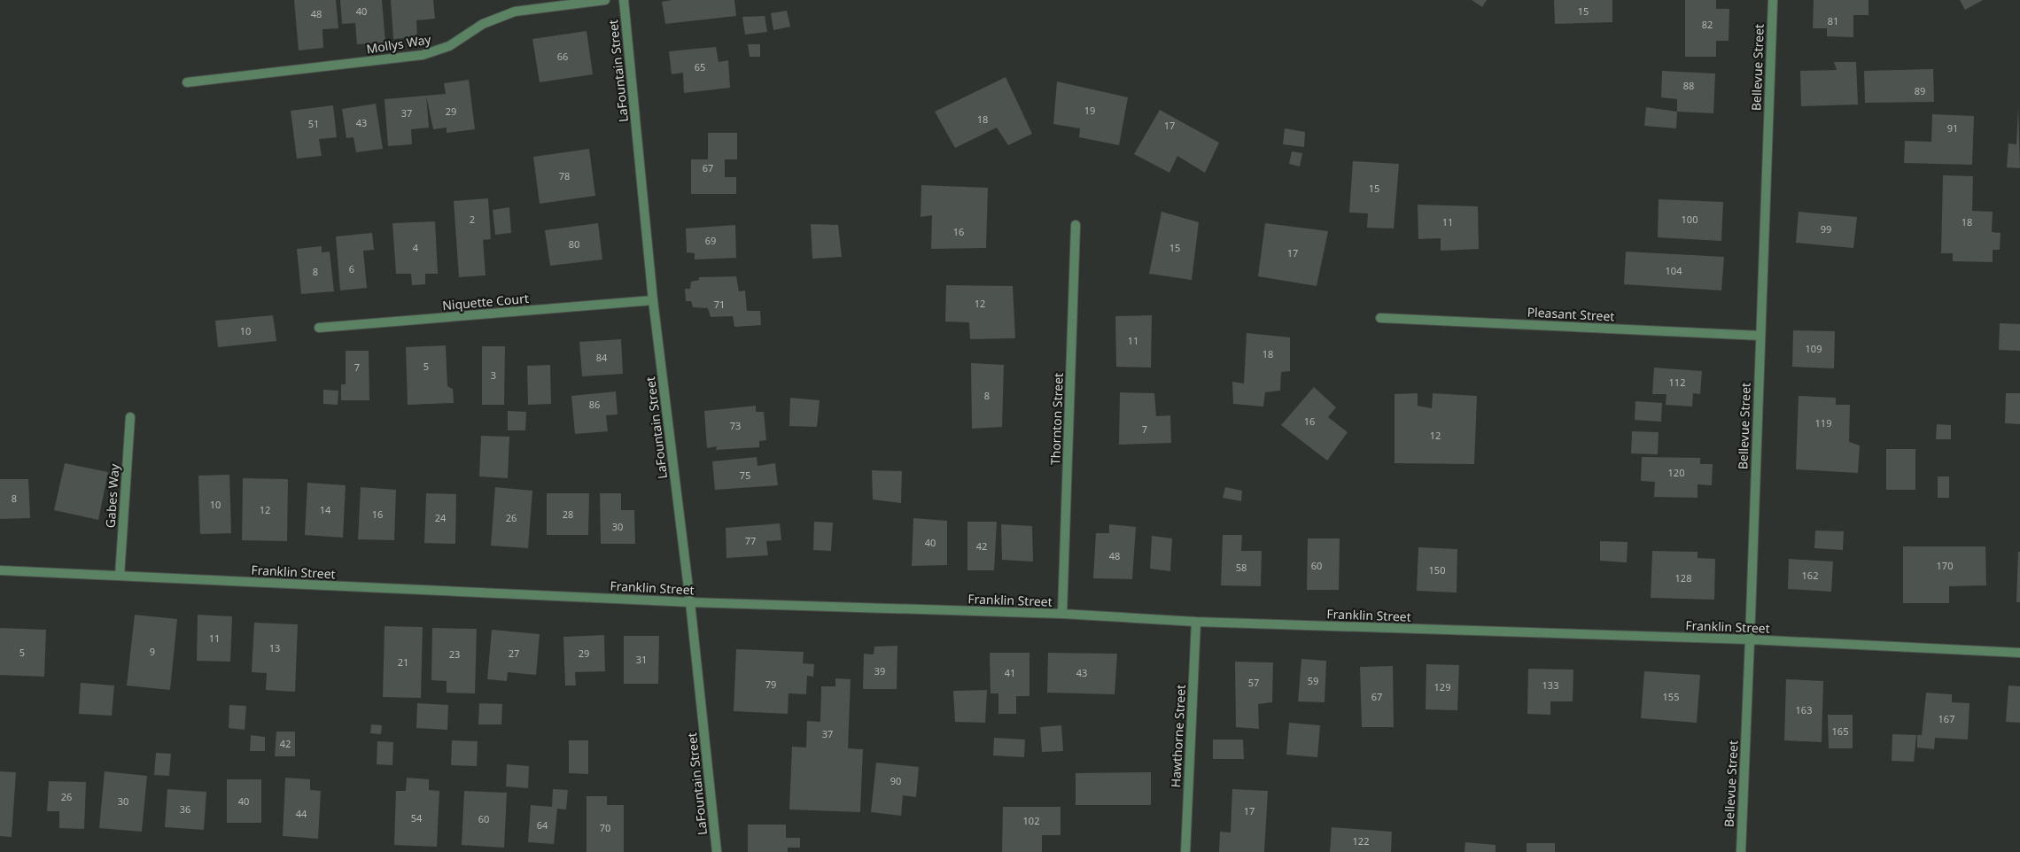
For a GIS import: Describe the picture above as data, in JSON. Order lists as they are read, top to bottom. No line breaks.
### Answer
{"streets":{"street":["Mollys Way","Bellevue Street","LaFountain Street","Niquette Court","Pleasant Street","Thornton Street","Gabes Way","Franklin Street","Hawthorne Street"]},"crossings":[["Bellevue Street","Pleasant Street"],["Bellevue Street","Franklin Street"],["LaFountain Street","Niquette Court"],["LaFountain Street","Franklin Street"],["Thornton Street","Franklin Street"],["Gabes Way","Franklin Street"],["Franklin Street","Hawthorne Street"]],"house_numbers":["40","15","48","81","82","66","65","88","89","19","29","37","18","43","51","17","91","67","78","15","2","100","11","18","99","16","69","80","4","15","17","6","104","8","12","71","10","11","109","18","84","5","7","3","112","8","86","16","119","73","7","12","120","75","8","10","12","14","16","28","24","26","30","77","40","42","48","60","170","58","150","162","128","11","13","9","5","27","29","23","31","21","39","41","43","59","57","79","133","129","67","155","163","167","165","37","42","90","26","30","40","36","17","44","54","60","102","64","70","122"]}
